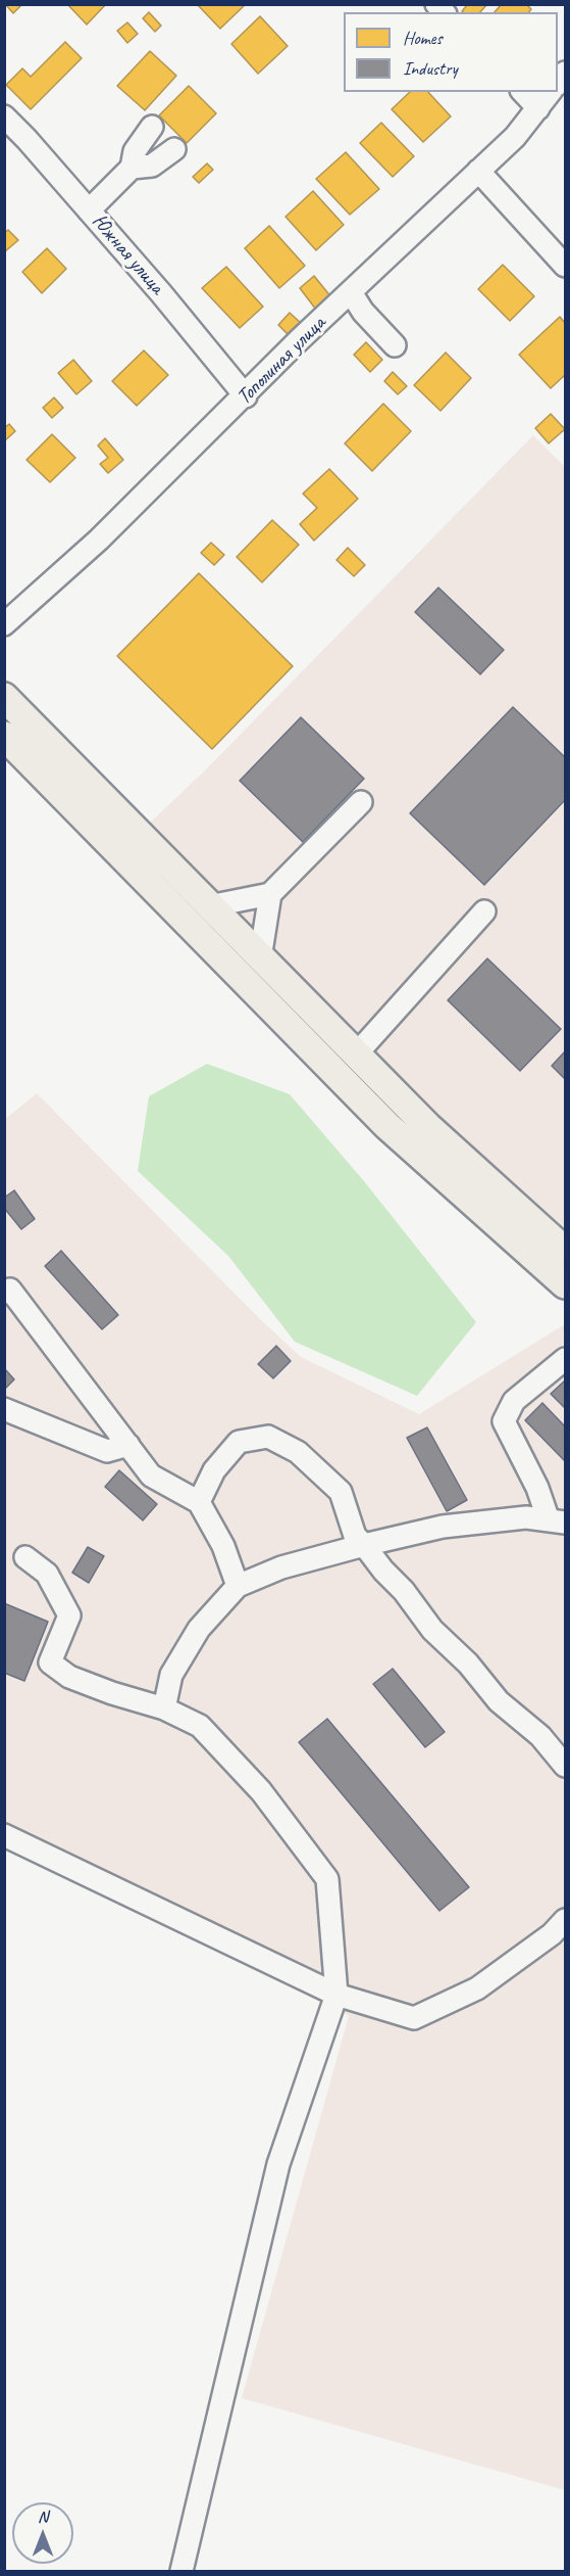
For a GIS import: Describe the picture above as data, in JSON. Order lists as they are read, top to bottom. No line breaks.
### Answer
{"streets":{"street":["Южная улица","Тополиная улица"]},"crossings":[["Южная улица","Тополиная улица"]],"legend":["Homes","Industry"],"north":"top"}
